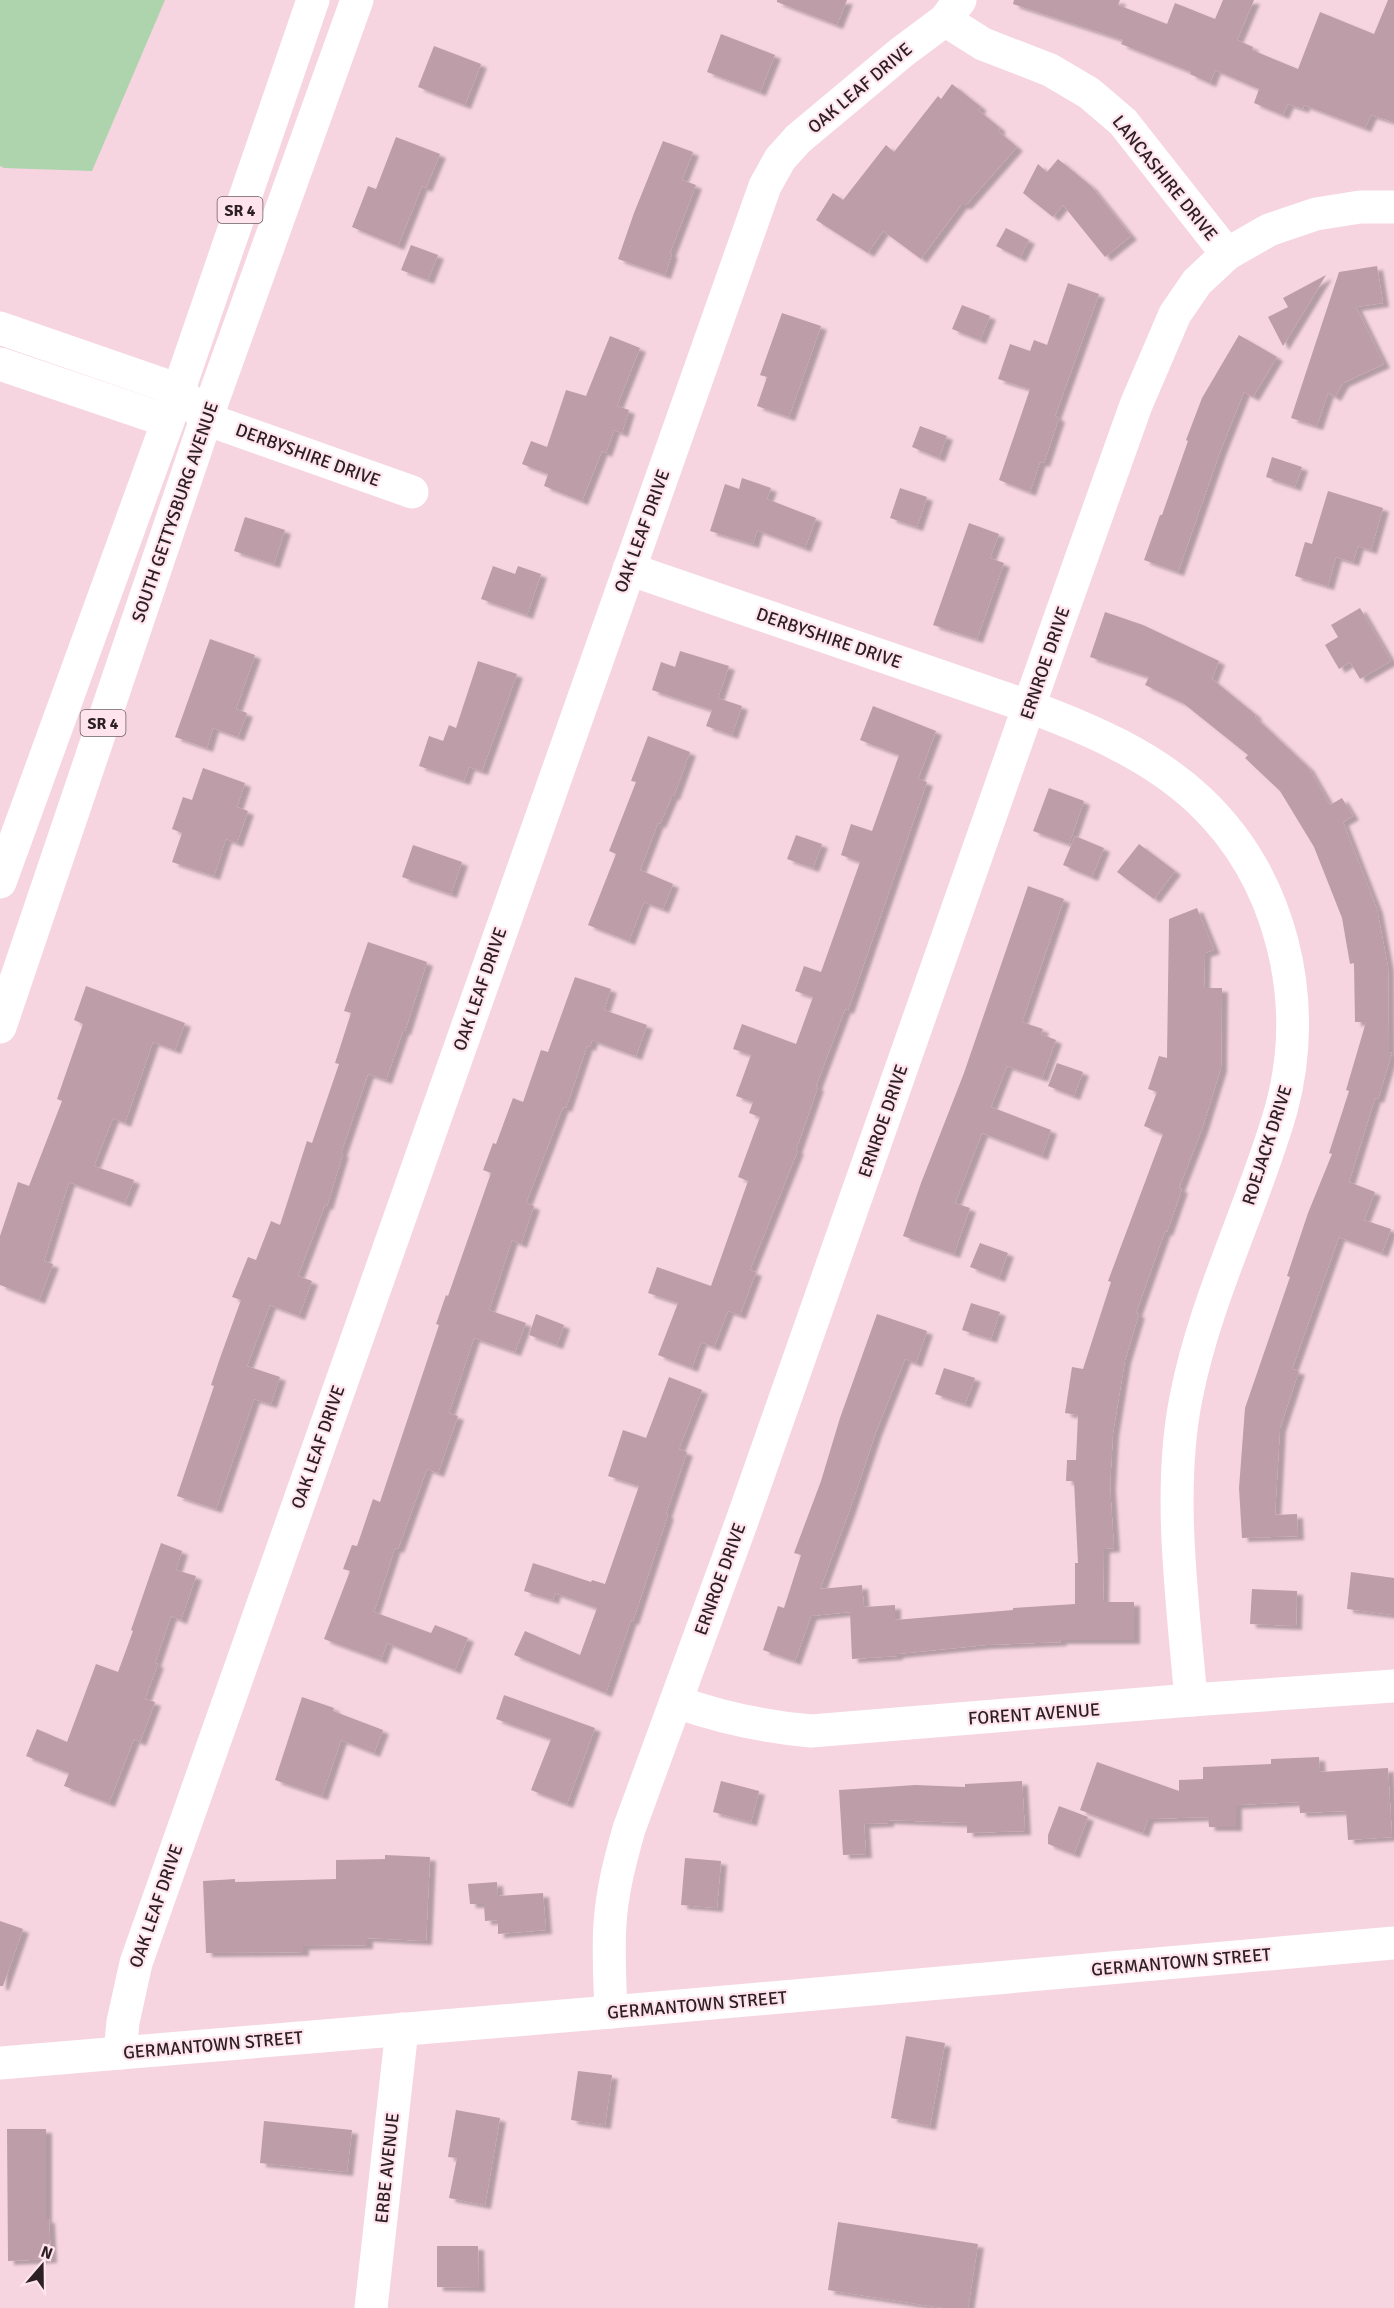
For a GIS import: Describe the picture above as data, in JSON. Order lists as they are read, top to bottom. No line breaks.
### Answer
{"streets":{"main road":["OAK LEAF DRIVE","LANCASHIRE DRIVE","SR 4","DERBYSHIRE DRIVE","SOUTH GETTYSBURG AVENUE","ERNROE DRIVE","ROEJACK DRIVE","FORENT AVENUE","GERMANTOWN STREET","ERBE AVENUE"]},"crossings":[["OAK LEAF DRIVE","LANCASHIRE DRIVE"],["OAK LEAF DRIVE","DERBYSHIRE DRIVE"],["OAK LEAF DRIVE","GERMANTOWN STREET"],["LANCASHIRE DRIVE","ERNROE DRIVE"],["DERBYSHIRE DRIVE","SOUTH GETTYSBURG AVENUE"],["DERBYSHIRE DRIVE","ERNROE DRIVE"],["DERBYSHIRE DRIVE","ROEJACK DRIVE"],["ERNROE DRIVE","ROEJACK DRIVE"],["ERNROE DRIVE","FORENT AVENUE"],["ERNROE DRIVE","GERMANTOWN STREET"],["ROEJACK DRIVE","FORENT AVENUE"],["GERMANTOWN STREET","ERBE AVENUE"]],"north":"top"}
